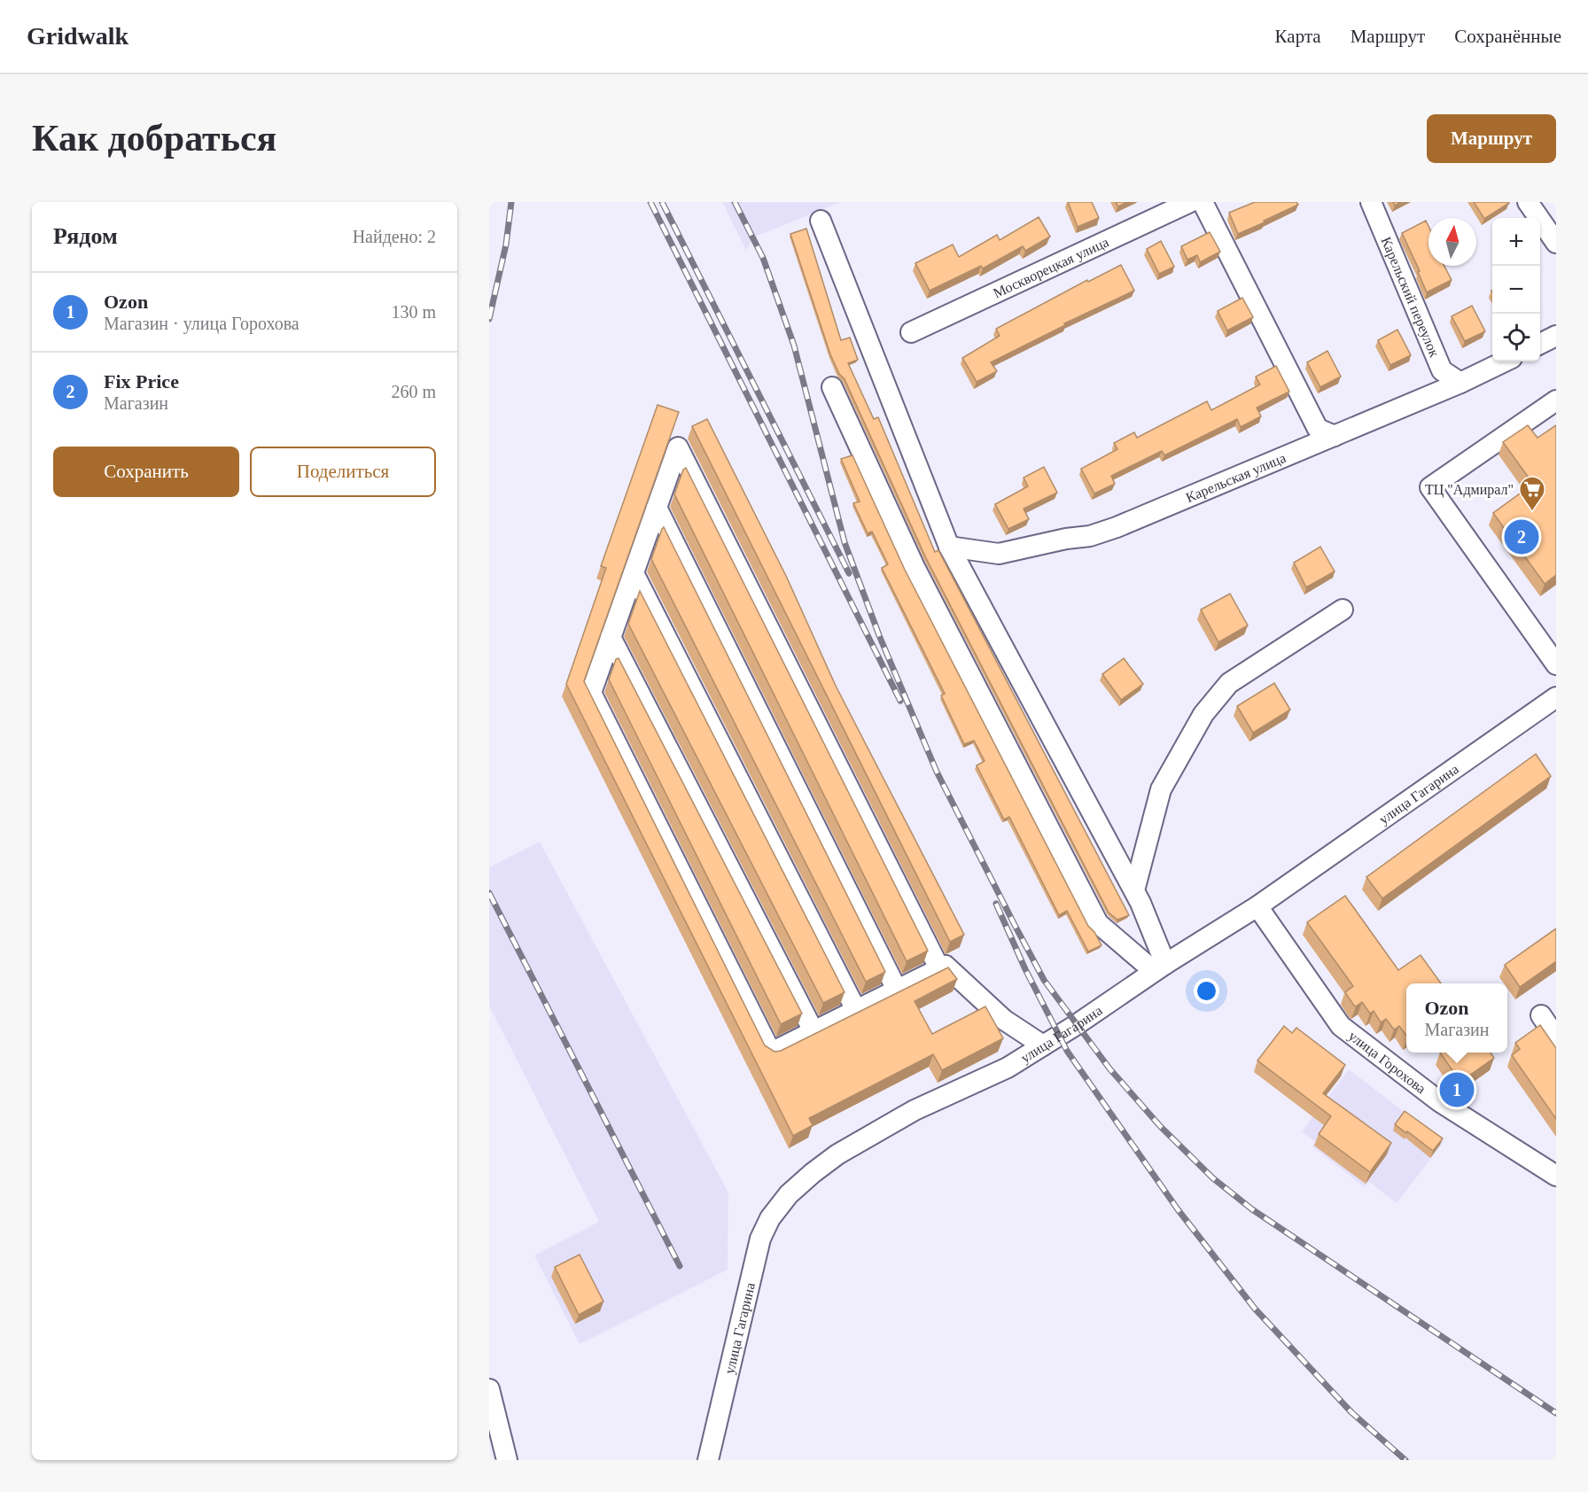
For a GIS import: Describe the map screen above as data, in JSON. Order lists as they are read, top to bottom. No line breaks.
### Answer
{"streets":{"street":["Москворецкая улица","Карельский переулок","Карельская улица","улица Гагарина","улица Горохова"]},"crossings":[["Карельский переулок","Карельская улица"],["улица Гагарина","улица Горохова"]],"places":{"supermarket":["ТЦ \"Адмирал\""]},"north":"top","page":{"header":"Gridwalk","nav":["Карта","Маршрут","Сохранённые"],"buttons":["Маршрут",["Сохранить","Поделиться"]],"title":"Как добраться","heading":["Рядом","Найдено: 2"],"map_buttons":["+","−"],"list":[{"mark":"1","name":"Ozon","note":"Магазин · улица Горохова","value":"130 m"},{"mark":"2","name":"Fix Price","note":"Магазин","value":"260 m"}],"pins":["2","1"],"popup":["Ozon","Магазин"]}}
